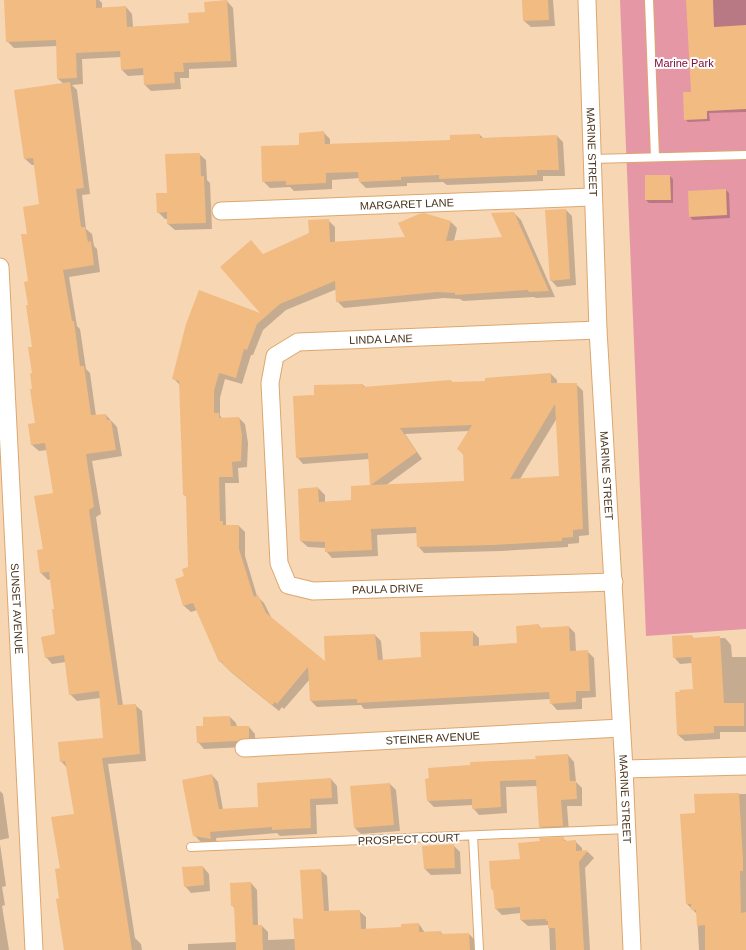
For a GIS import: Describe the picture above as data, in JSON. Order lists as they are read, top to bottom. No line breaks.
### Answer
{"streets":{"street":["MARINE STREET","MARGARET LANE","LINDA LANE","PAULA DRIVE","SUNSET AVENUE","STEINER AVENUE"],"lane":["PROSPECT COURT"]},"crossings":[["MARINE STREET","MARGARET LANE"],["MARINE STREET","LINDA LANE"],["MARINE STREET","PAULA DRIVE"],["MARINE STREET","STEINER AVENUE"],["MARINE STREET","PROSPECT COURT"],["LINDA LANE","PAULA DRIVE"]],"parks":["Marine Park"]}
